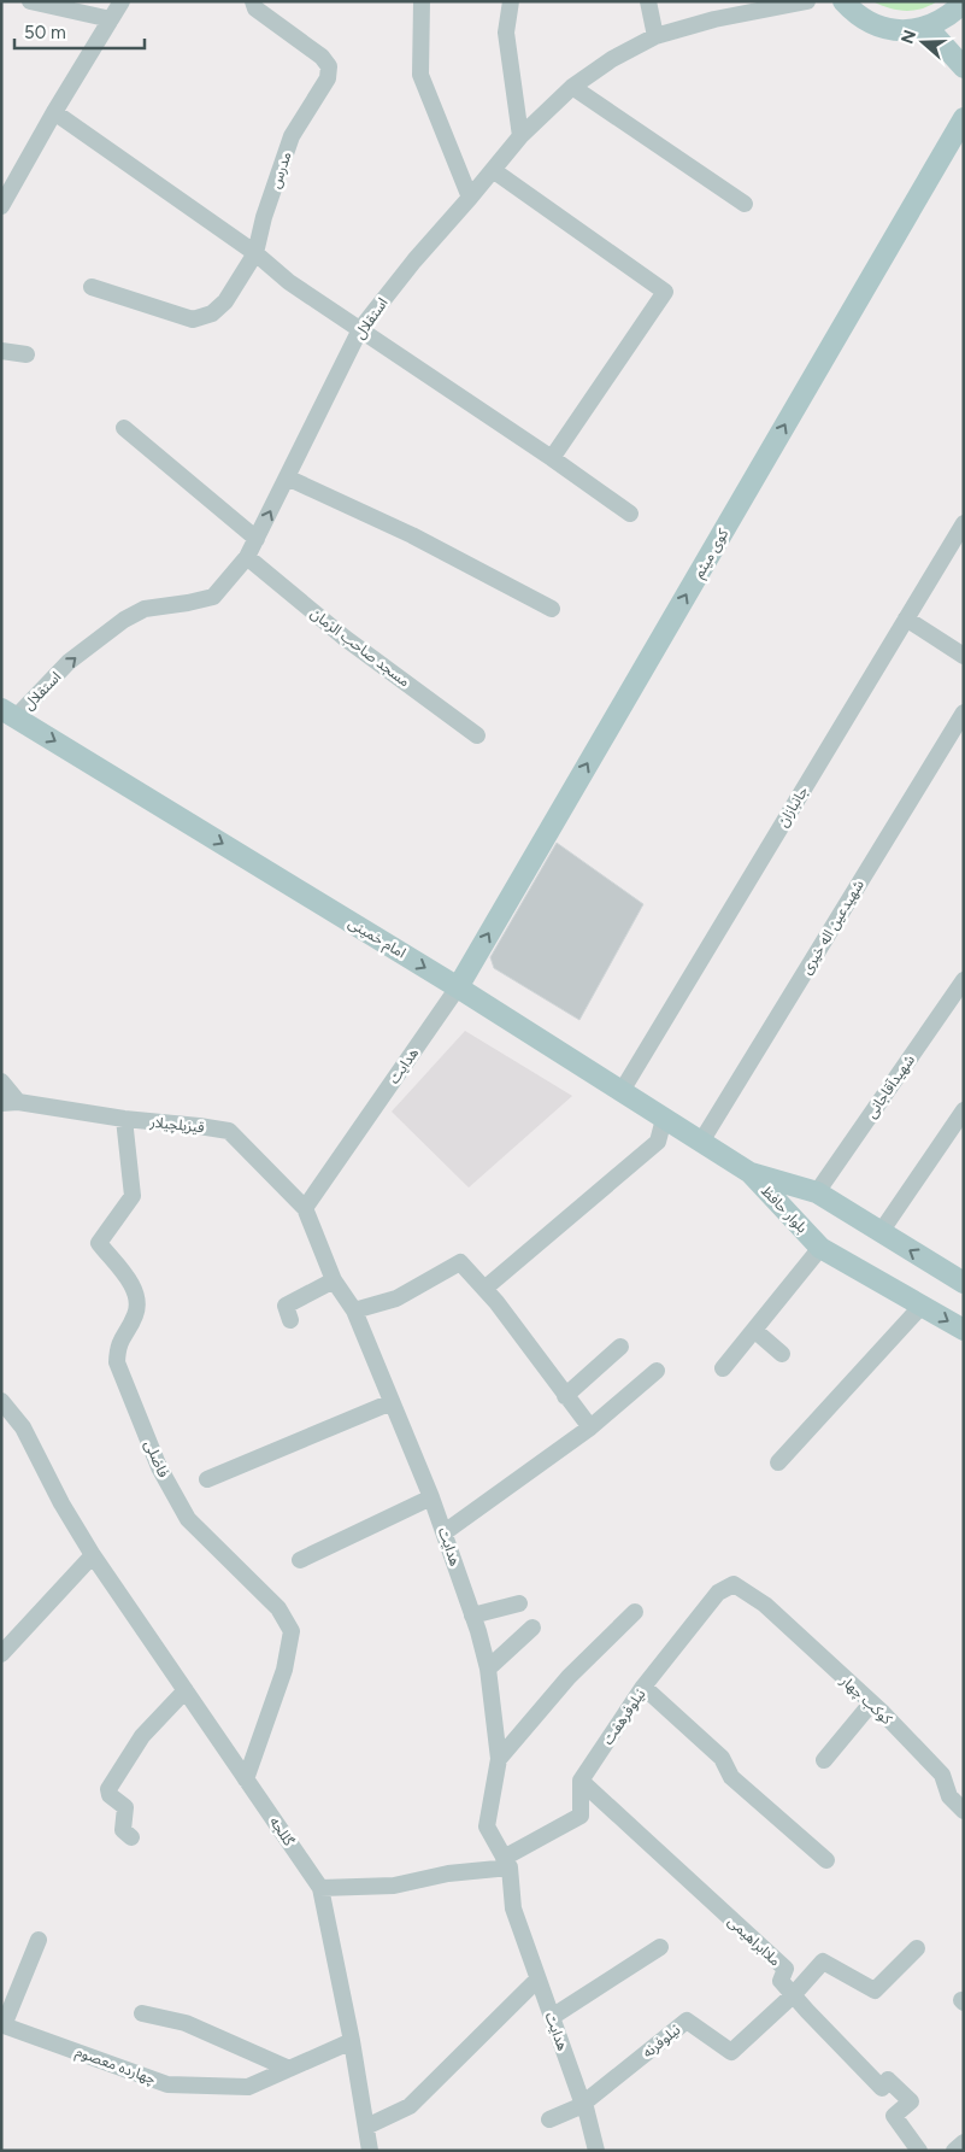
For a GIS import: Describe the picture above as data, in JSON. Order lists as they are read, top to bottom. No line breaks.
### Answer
{"streets":{"main road":["کوی میثم","امام خمینی","بلوار حافظ"],"street":["مدرس","استقلال","مسجد صاحب الزمان","جانبازان","شهیدعین اله خیری","هدایت","شهیدآقاجانی","قیزیلچیلار","فاضلی","کوکب چهار","نیلوفرهفت","گللجه","ملاابراهیمی","نیلوفرنه","چهارده معصوم"]},"crossings":[["استقلال","مسجد صاحب الزمان"],["استقلال","امام خمینی"],["کوی میثم","امام خمینی"],["کوی میثم","هدایت"],["جانبازان","امام خمینی"],["شهیدعین اله خیری","امام خمینی"],["امام خمینی","هدایت"],["امام خمینی","بلوار حافظ"],["هدایت","قیزیلچیلار"],["هدایت","نیلوفرنه"],["شهیدآقاجانی","بلوار حافظ"],["قیزیلچیلار","فاضلی"],["فاضلی","گللجه"],["کوکب چهار","نیلوفرهفت"],["نیلوفرهفت","ملاابراهیمی"],["گللجه","چهارده معصوم"],["ملاابراهیمی","نیلوفرنه"]],"one_way":["کوی میثم","امام خمینی"],"scale_bar":"50 m","north":"left"}
